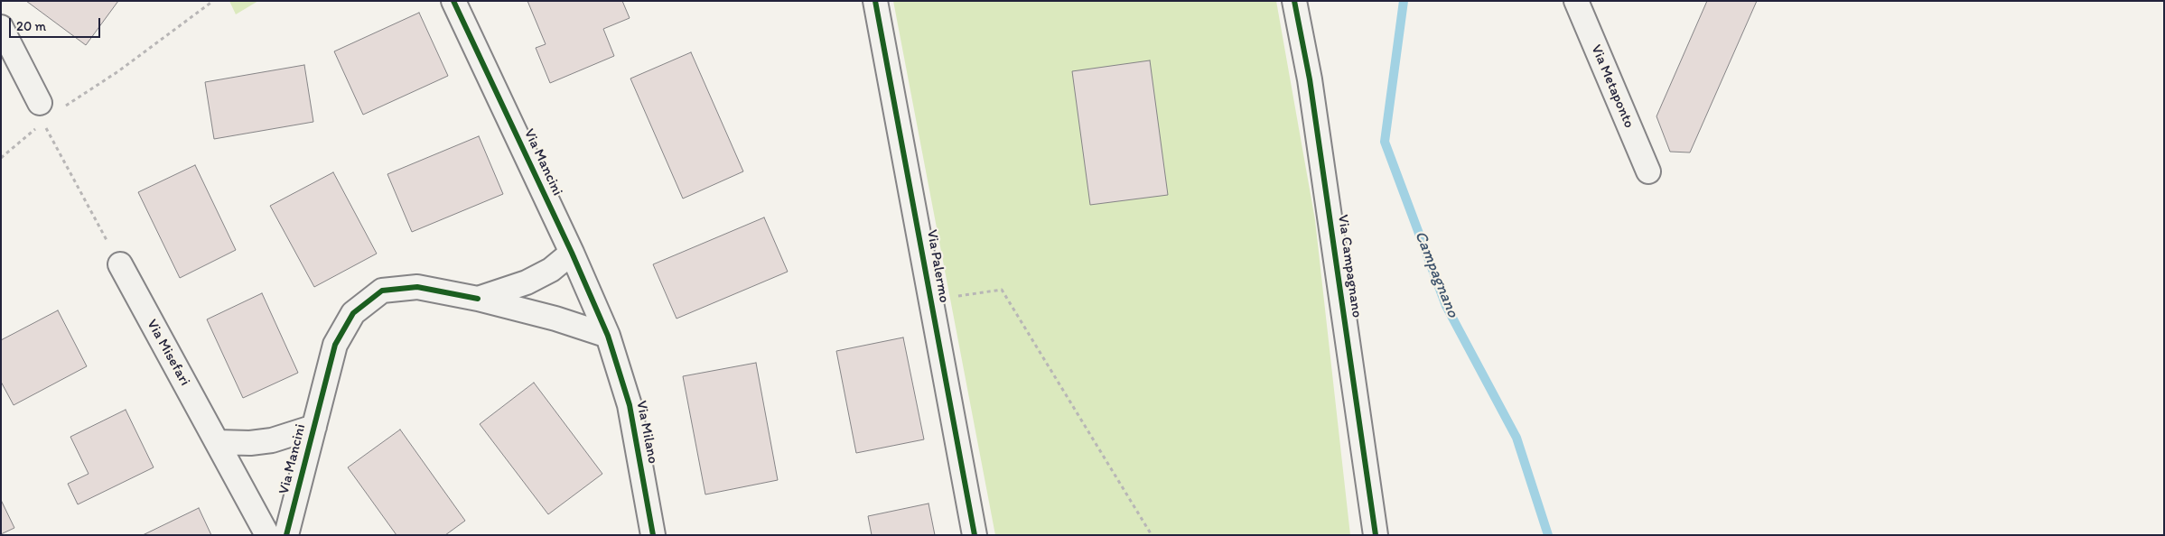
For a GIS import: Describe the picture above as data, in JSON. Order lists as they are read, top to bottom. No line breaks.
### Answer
{"streets":{"street":["Via Metaponto","Via Mancini","Via Palermo","Via Campagnano","Via Misefari","Via Milano"]},"crossings":[["Via Mancini","Via Milano"]],"water":["Campagnano"],"scale_bar":"20 m"}
